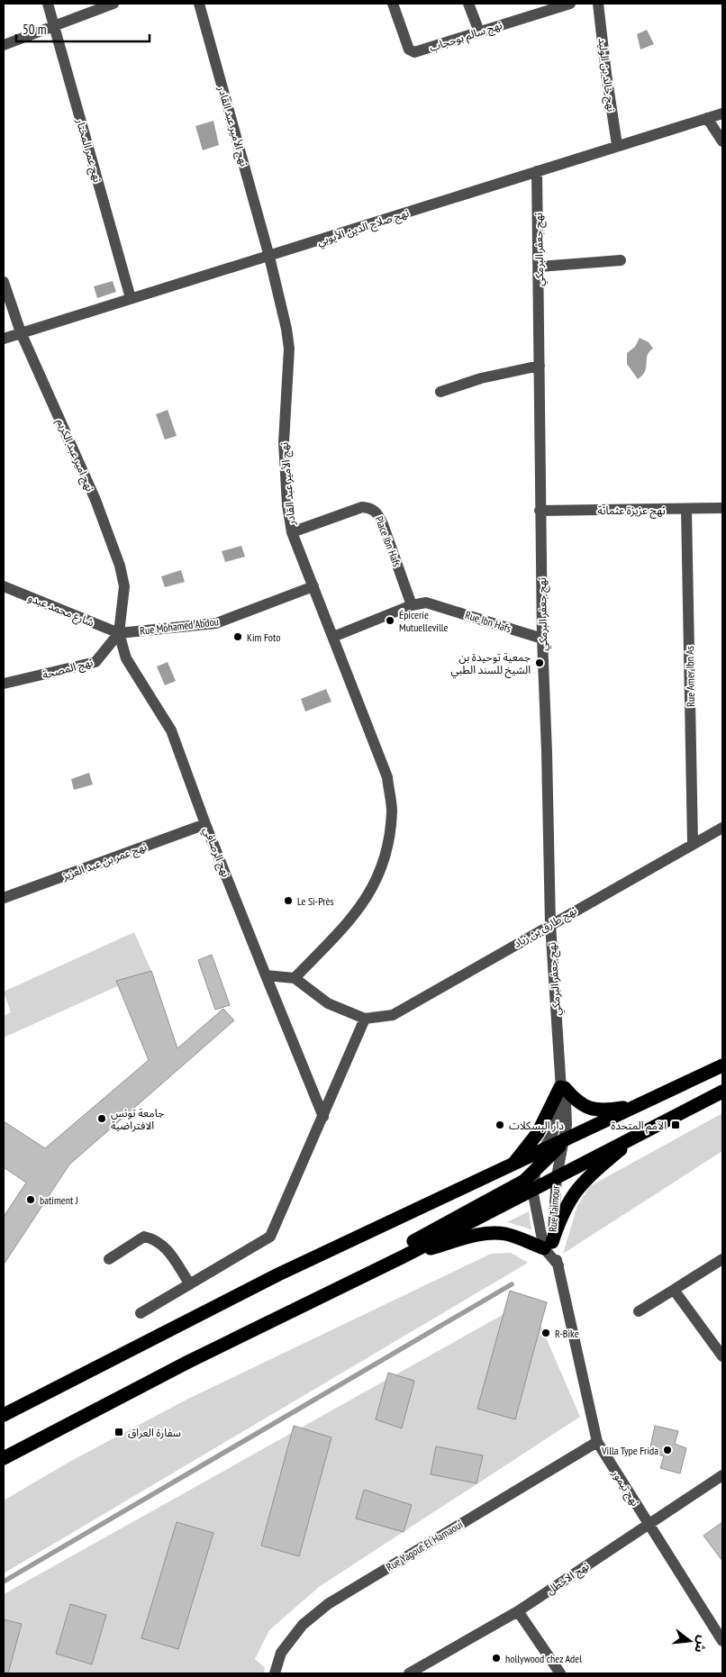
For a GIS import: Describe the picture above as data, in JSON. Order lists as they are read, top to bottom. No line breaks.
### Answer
{"streets":{"street":["نهج سالم بوحجاب","نهج خالد بن الوليد","نهج الأمير عبد القادر","نهج عمر المختار","نهج صلاح الدين الأيوبي","نهج جعفر البرمكي","نهج امير عبد الكريم","نهج عزيزة عثمانة","Place Ibn Hafs","شارع محمد عبدو","Rue Ibn Hafs","Rue Mohamed Abdou","نهج المصحة","Rue Amer Ibn As","نهج الرصافي","نهج عمر بن عبد العزيز","نهج طارق بن زياد","Rue Taimour","نهج تيمور","Rue Yagout El Hamaoui","نهج الاخطل"]},"crossings":[["نهج خالد بن الوليد","نهج صلاح الدين الأيوبي"],["نهج الأمير عبد القادر","نهج صلاح الدين الأيوبي"],["نهج الأمير عبد القادر","Place Ibn Hafs"],["نهج الأمير عبد القادر","Rue Ibn Hafs"],["نهج الأمير عبد القادر","Rue Mohamed Abdou"],["نهج عمر المختار","نهج صلاح الدين الأيوبي"],["نهج صلاح الدين الأيوبي","نهج جعفر البرمكي"],["نهج صلاح الدين الأيوبي","نهج امير عبد الكريم"],["نهج جعفر البرمكي","نهج عزيزة عثمانة"],["نهج جعفر البرمكي","Rue Ibn Hafs"],["نهج جعفر البرمكي","نهج طارق بن زياد"],["نهج جعفر البرمكي","Rue Taimour"],["نهج امير عبد الكريم","شارع محمد عبدو"],["نهج امير عبد الكريم","Rue Mohamed Abdou"],["نهج امير عبد الكريم","نهج المصحة"],["نهج امير عبد الكريم","نهج الرصافي"],["نهج عزيزة عثمانة","Rue Amer Ibn As"],["Place Ibn Hafs","Rue Ibn Hafs"],["شارع محمد عبدو","Rue Mohamed Abdou"],["شارع محمد عبدو","نهج المصحة"],["شارع محمد عبدو","نهج الرصافي"],["Rue Mohamed Abdou","نهج المصحة"],["Rue Mohamed Abdou","نهج الرصافي"],["نهج المصحة","نهج الرصافي"],["Rue Amer Ibn As","نهج طارق بن زياد"],["نهج الرصافي","نهج عمر بن عبد العزيز"],["Rue Taimour","نهج تيمور"],["نهج تيمور","Rue Yagout El Hamaoui"],["نهج تيمور","نهج الاخطل"]],"places":{"other":["Épicerie Mutuelleville","Kim Foto","جمعية توحيدة بن الشيخ للسند الطبي","Le Si-Près","جامعة تونس الافتراضية","دار البسكلات","batiment J","R-Bike","Villa Type Frida","hollywood chez Adel"],"transit":["الآمم المتحدة","سفارة العراق"]},"scale_bar":"50 m","north":"right"}
